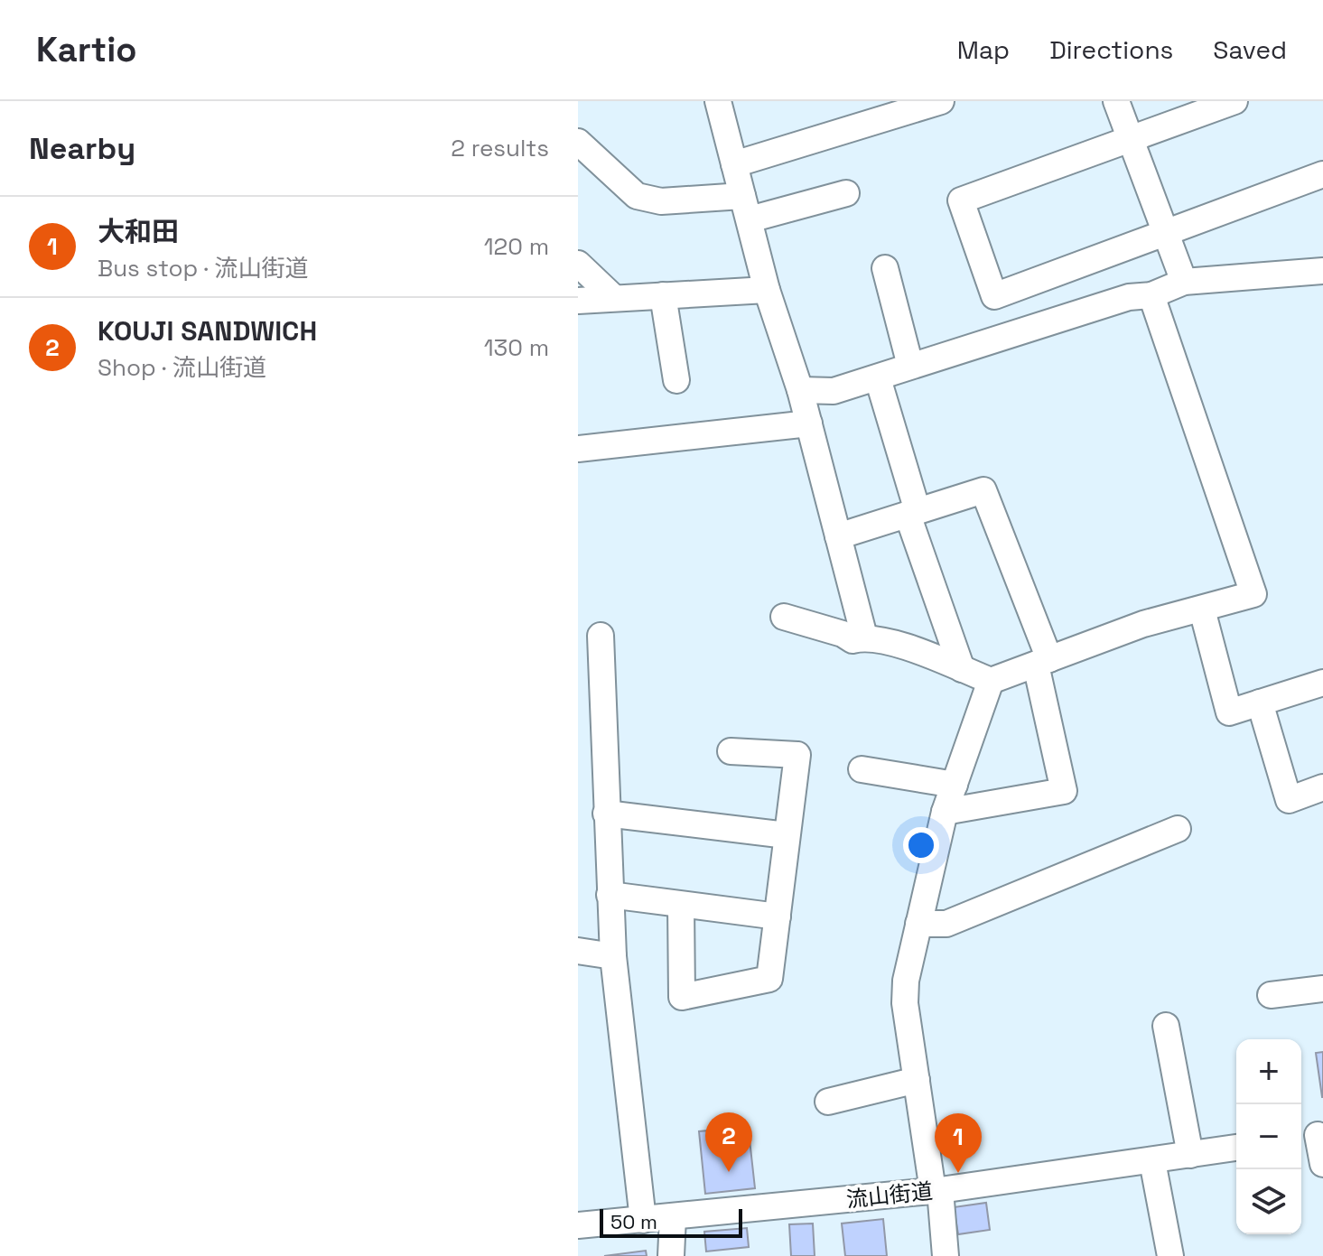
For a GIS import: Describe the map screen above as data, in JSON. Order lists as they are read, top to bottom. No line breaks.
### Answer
{"streets":{"street":["流山街道"]},"scale_bar":"50 m","page":{"header":"Kartio","nav":["Map","Directions","Saved"],"heading":["Nearby","2 results"],"list":[{"mark":"1","name":"大和田","note":"Bus stop · 流山街道","value":"120 m"},{"mark":"2","name":"KOUJI SANDWICH","note":"Shop · 流山街道","value":"130 m"}],"map_buttons":["+","−"],"pins":["2","1"],"scale":"50 m"}}
